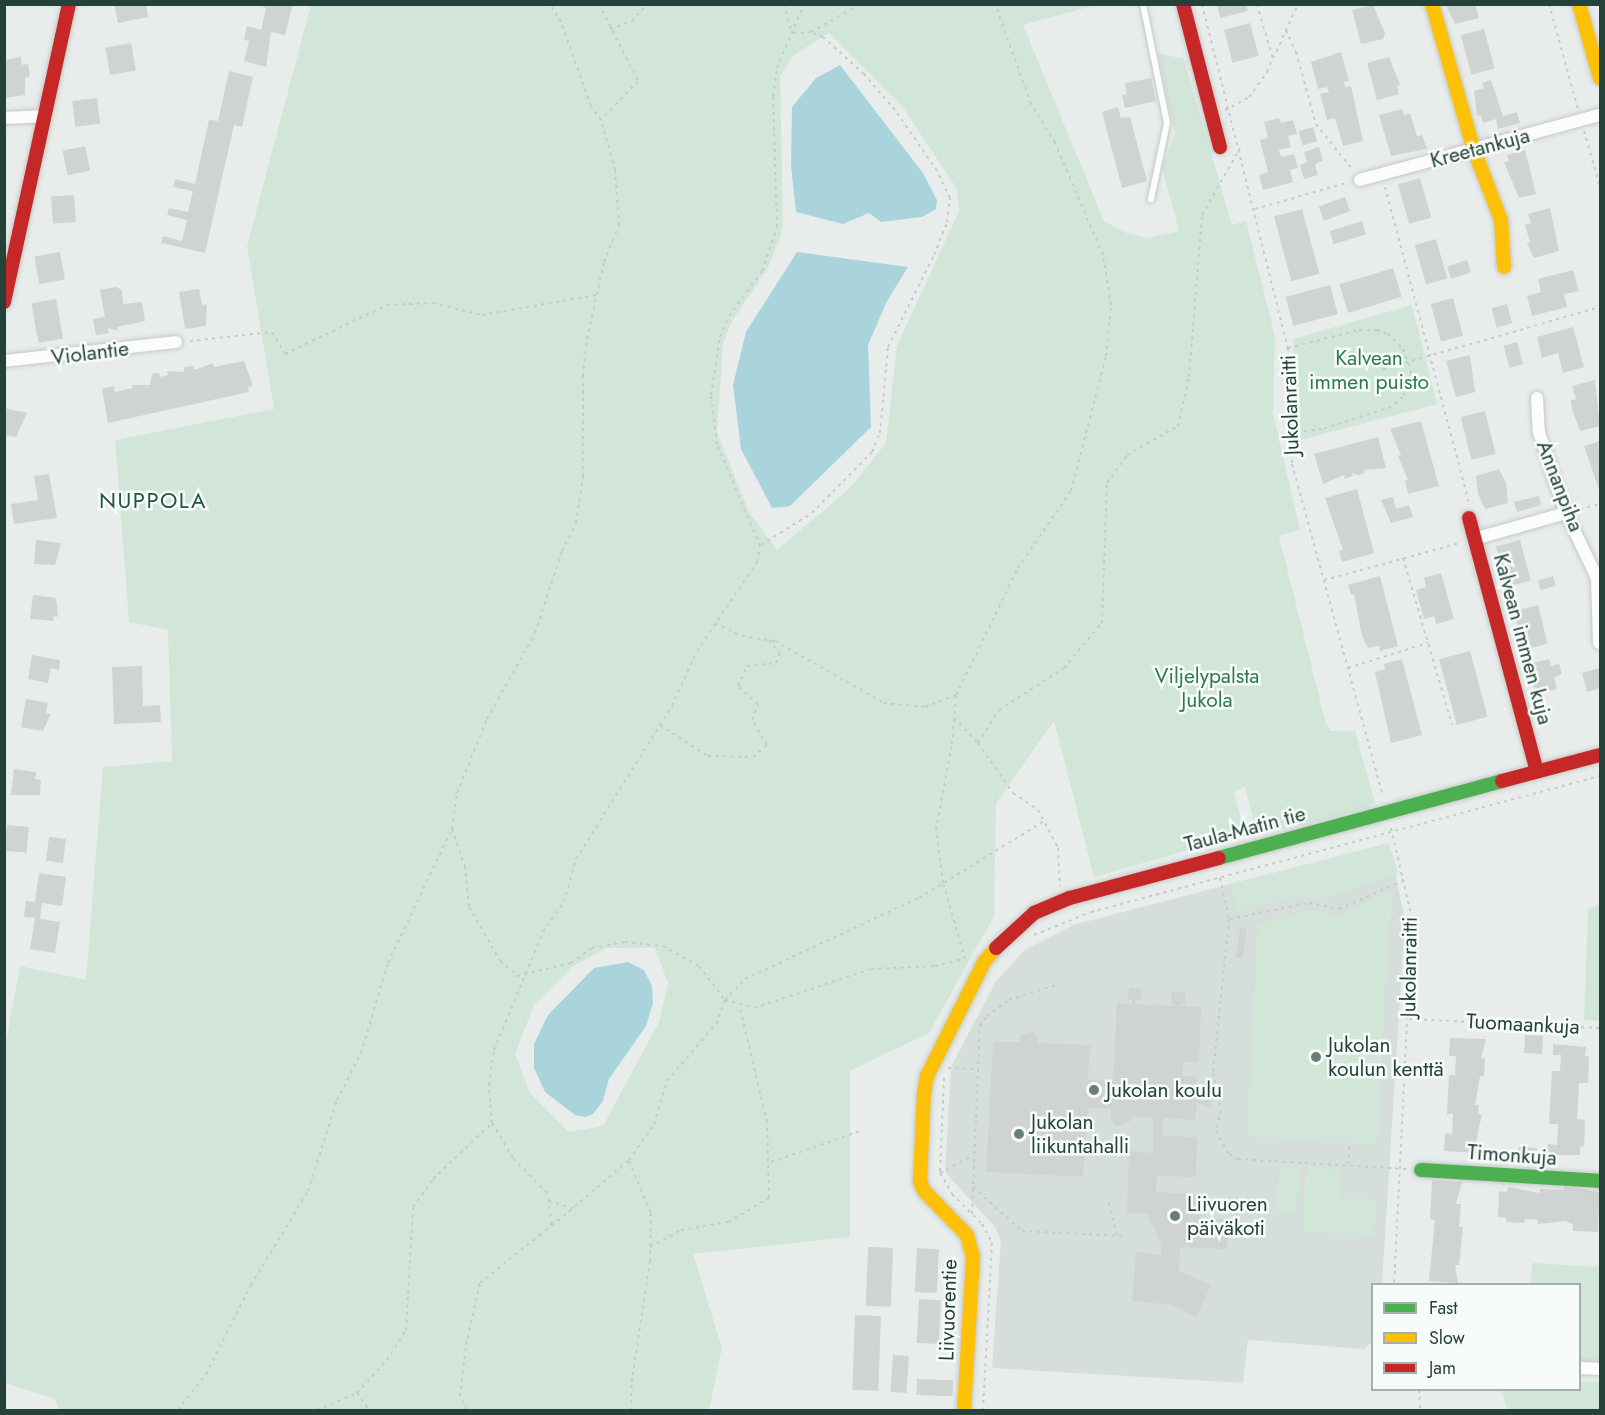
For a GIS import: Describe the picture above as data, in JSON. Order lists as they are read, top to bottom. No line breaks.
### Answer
{"streets":{"street":["Kreetankuja","Violantie","Annanpiha","Kalvean immen kuja","Taula-Matin tie","Timonkuja","Liivuorentie"],"path":["Jukolanraitti","Tuomaankuja"]},"crossings":[["Jukolanraitti","Tuomaankuja"],["Kalvean immen kuja","Taula-Matin tie"],["Taula-Matin tie","Liivuorentie"]],"districts":["NUPPOLA"],"parks":["Kalvean immen puisto","Viljelypalsta Jukola"],"places":["Jukolan koulun kenttä","Jukolan koulu","Jukolan liikuntahalli","Liivuoren päiväkoti"],"legend":["Fast","Slow","Jam"]}
